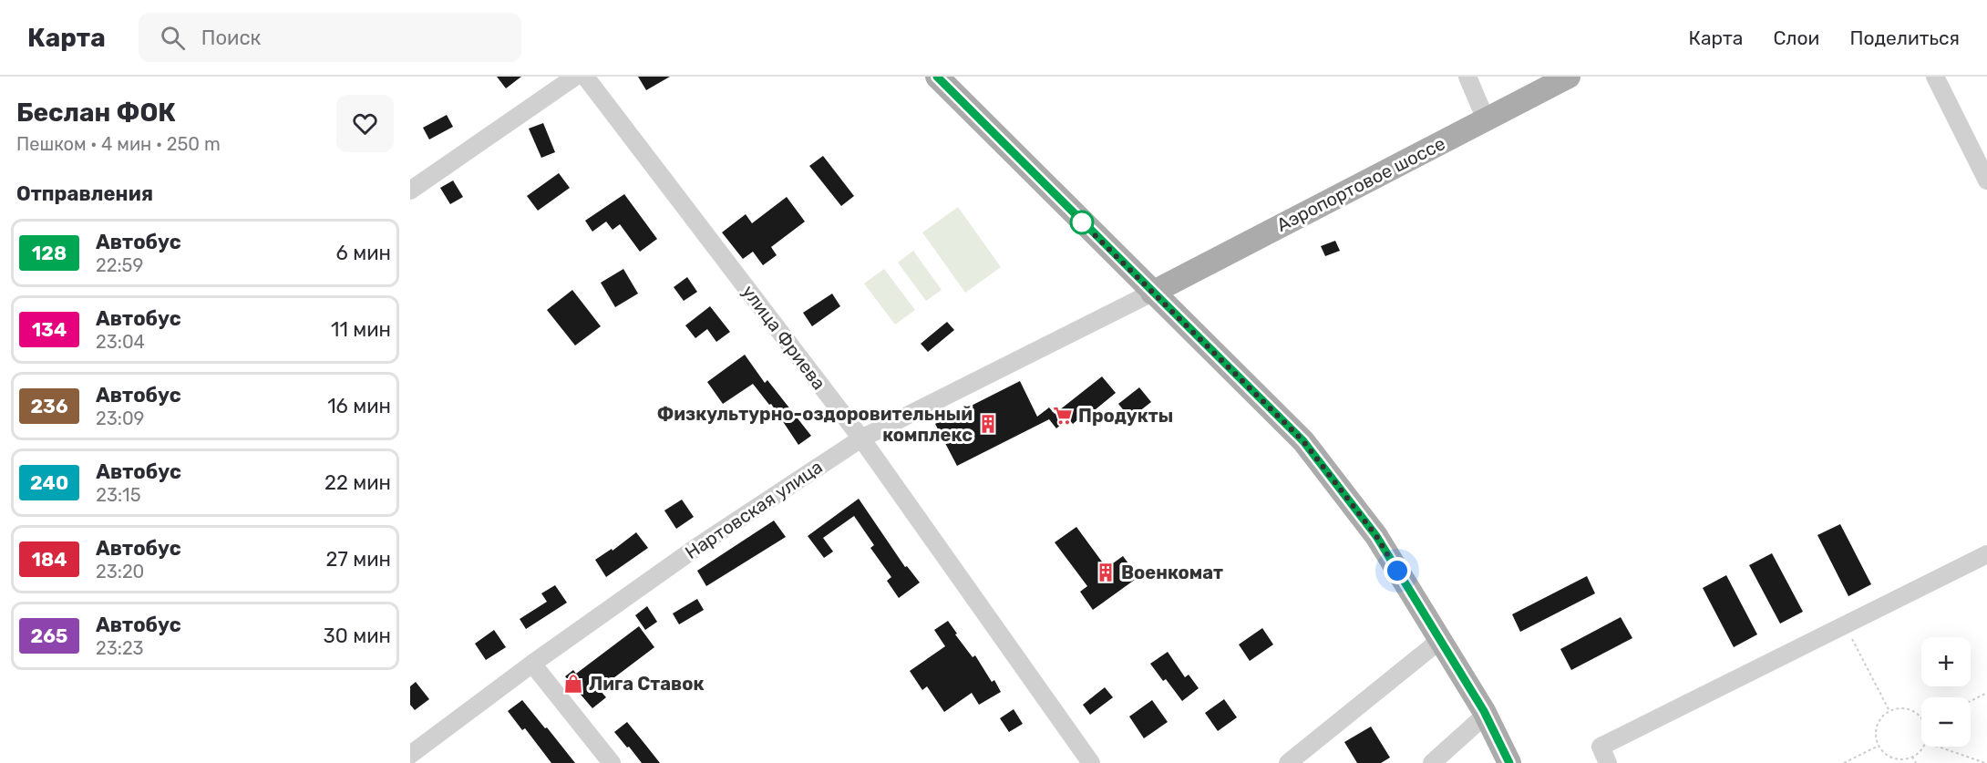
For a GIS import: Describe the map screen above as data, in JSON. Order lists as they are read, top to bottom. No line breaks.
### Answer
{"streets":{"main road":["Аэропортовое шоссе"],"street":["улица Фриева","Нартовская улица"]},"crossings":[["Аэропортовое шоссе","Нартовская улица"],["улица Фриева","Нартовская улица"]],"places":{"supermarket":["Продукты"],"building":["Физкультурно-оздоровительный комплекс","Военкомат"],"shop":["Лига Ставок"]},"lines":["bus line 128"],"page":{"header":"Карта","search":"Поиск","nav":["Карта","Слои","Поделиться"],"heading":[["Беслан ФОК","Пешком · 4 мин · 250 m"],"Отправления"],"list":[{"mark":"128","name":"Автобус","note":"22:59","value":"6 мин"},{"mark":"134","name":"Автобус","note":"23:04","value":"11 мин"},{"mark":"236","name":"Автобус","note":"23:09","value":"16 мин"},{"mark":"240","name":"Автобус","note":"23:15","value":"22 мин"},{"mark":"184","name":"Автобус","note":"23:20","value":"27 мин"},{"mark":"265","name":"Автобус","note":"23:23","value":"30 мин"}],"map_buttons":["+","−"]}}
